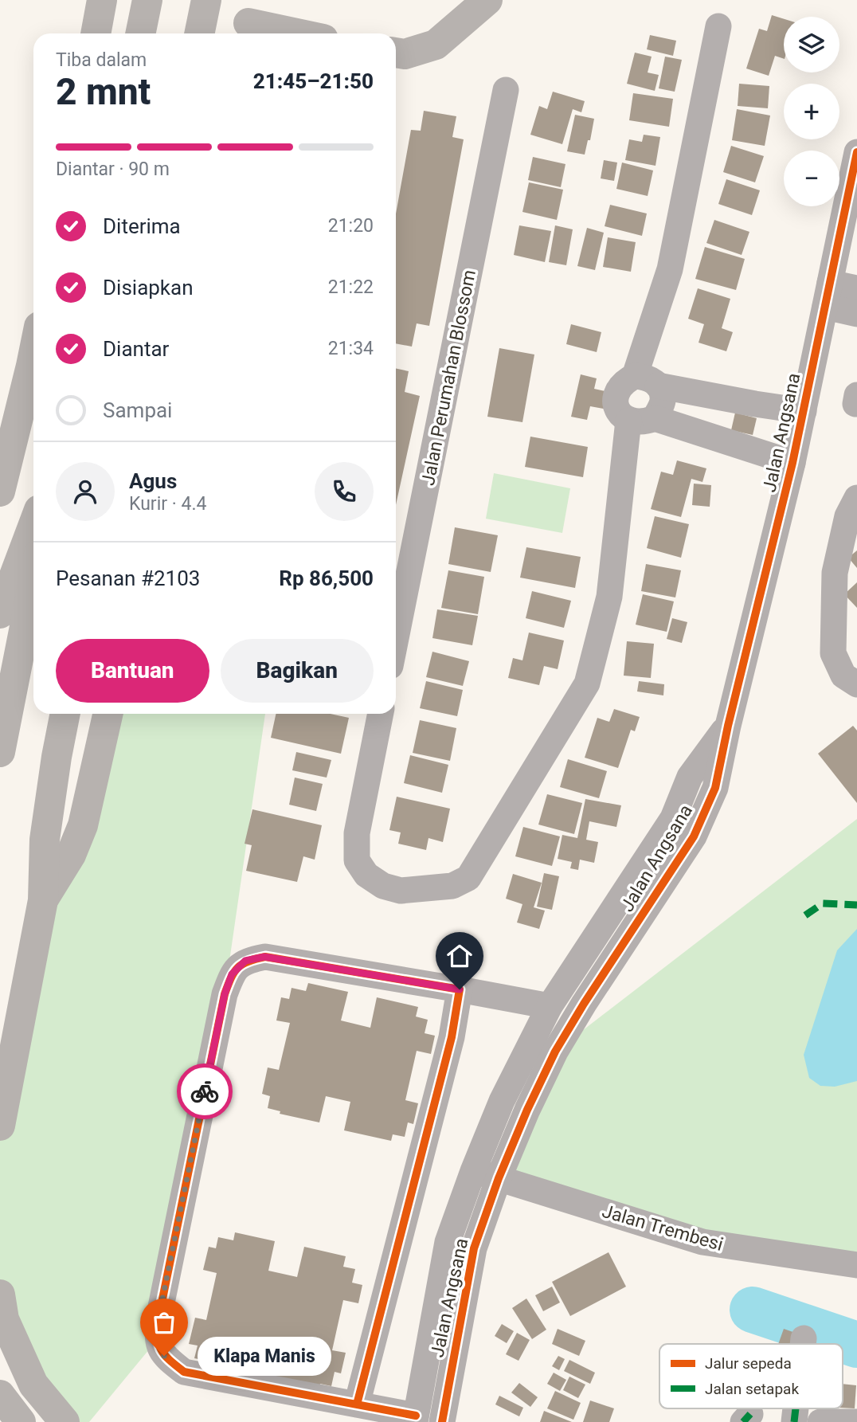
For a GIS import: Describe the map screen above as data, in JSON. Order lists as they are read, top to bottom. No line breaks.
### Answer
{"streets":{"street":["Jalan Perumahan Blossom","Jalan Angsana","Jalan Trembesi"]},"crossings":[["Jalan Angsana","Jalan Trembesi"]],"places":["Klapa Manis"],"legend":["Jalur sepeda","Jalan setapak"],"page":{"map_buttons":["+","−"],"heading":["2 mnt","Tiba dalam","21:45–21:50"],"panel":["Agus","Kurir · 4.4","Pesanan #2103","Rp 86,500"],"bar":"Diantar · 90 m","list":[["Diterima","21:20"],["Disiapkan","21:22"],["Diantar","21:34"],"Sampai"],"buttons":["Bantuan","Bagikan"],"bubble":"Klapa Manis"}}
